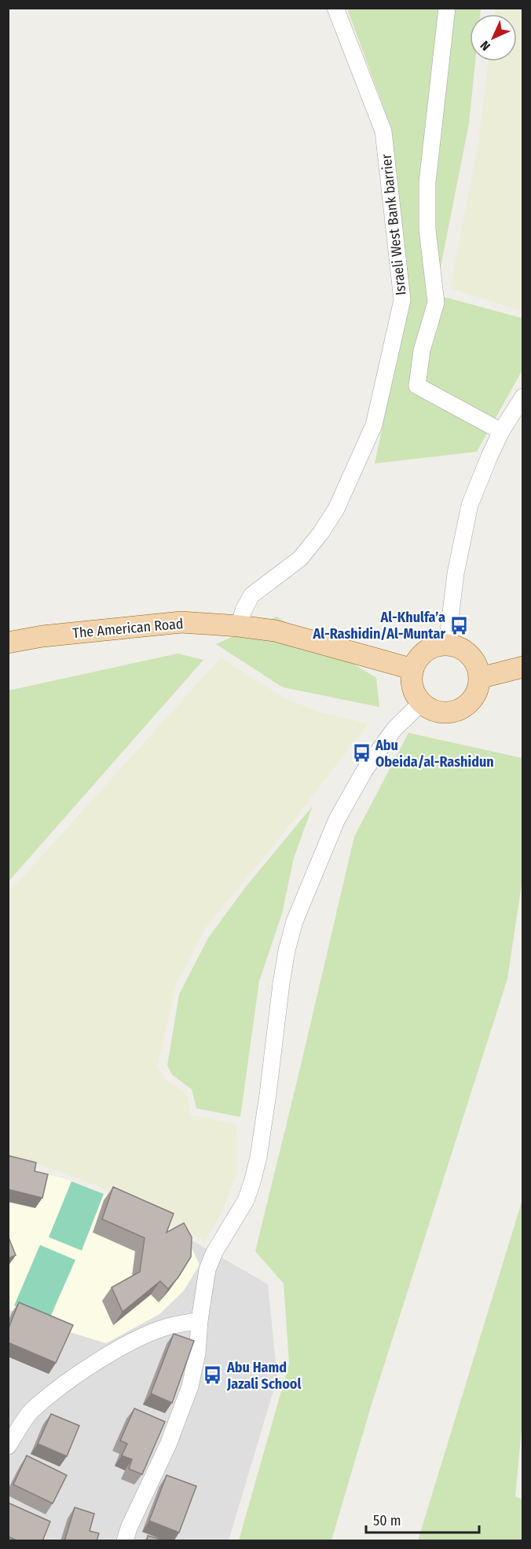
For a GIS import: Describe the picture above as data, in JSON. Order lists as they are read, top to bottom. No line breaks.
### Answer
{"streets":{"main road":["The American Road"],"street":["Israeli West Bank barrier"]},"crossings":[["Israeli West Bank barrier","The American Road"]],"places":{"bus stop":["Al-Khulfa’a Al-Rashidin/Al-Muntar","Abu Obeida/al-Rashidun","Abu Hamd Jazali School"]},"scale_bar":"50 m","north":"bottom left"}
